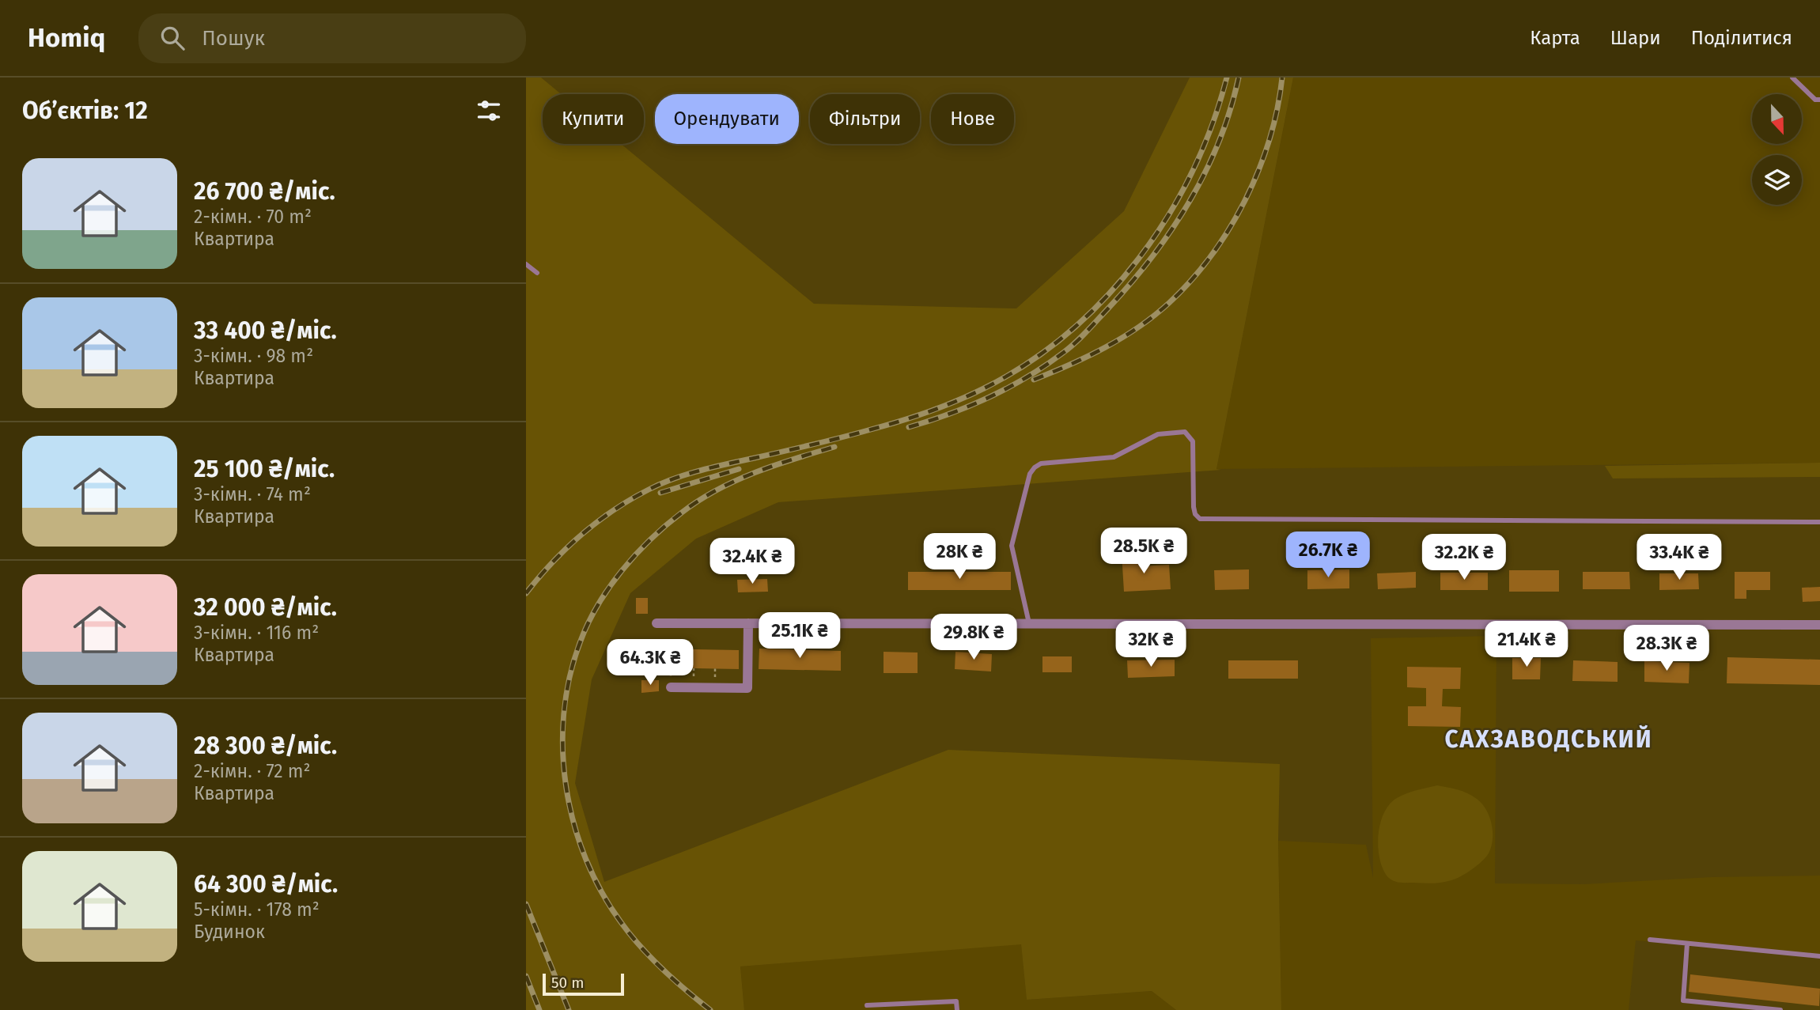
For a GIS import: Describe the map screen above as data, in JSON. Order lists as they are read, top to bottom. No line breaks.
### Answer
{"districts":["САХЗАВОДСЬКИЙ"],"scale_bar":"50 m","north":"bottom","page":{"header":"Homiq","search":"Пошук","nav":["Карта","Шари","Поділитися"],"heading":"Об’єктів: 12","chip":["Купити","Орендувати","Фільтри","Нове"],"list":[{"name":"26 700 ₴/міс.","note":"2-кімн. · 70 m² · Квартира"},{"name":"33 400 ₴/міс.","note":"3-кімн. · 98 m² · Квартира"},{"name":"25 100 ₴/міс.","note":"3-кімн. · 74 m² · Квартира"},{"name":"32 000 ₴/міс.","note":"3-кімн. · 116 m² · Квартира"},{"name":"28 300 ₴/міс.","note":"2-кімн. · 72 m² · Квартира"},{"name":"64 300 ₴/міс.","note":"5-кімн. · 178 m² · Будинок"}],"price":["28.5K ₴","26.7K ₴","28K ₴","32.2K ₴","33.4K ₴","32.4K ₴","25.1K ₴","29.8K ₴","32K ₴","21.4K ₴","28.3K ₴","64.3K ₴"],"scale":"50 m"}}
